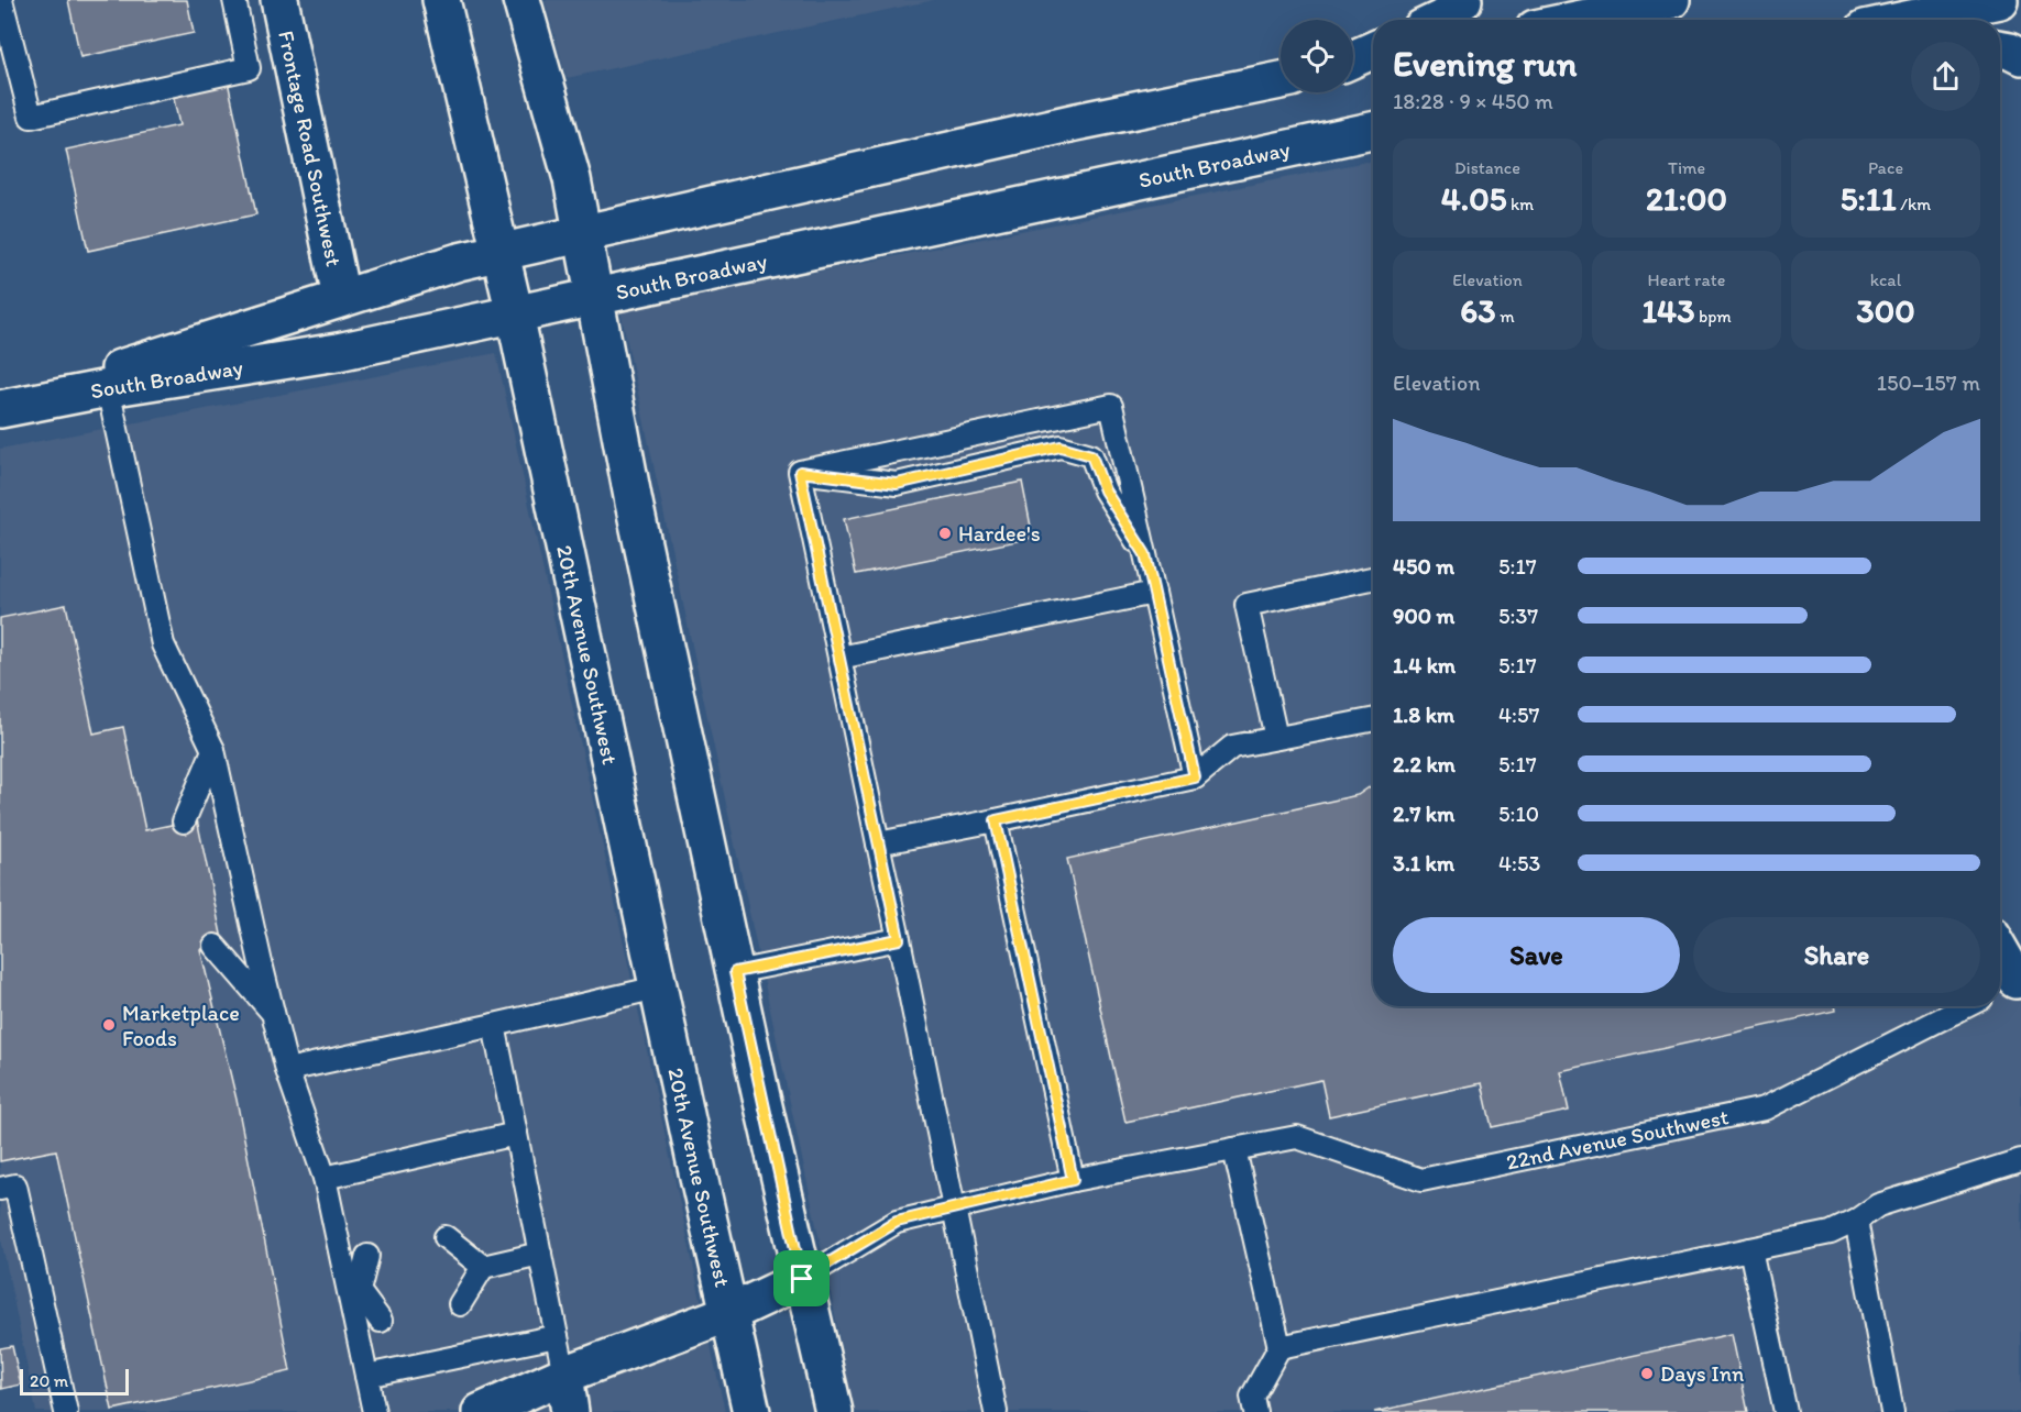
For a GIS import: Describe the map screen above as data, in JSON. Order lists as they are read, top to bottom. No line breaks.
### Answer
{"streets":{"main road":["Frontage Road Southwest","South Broadway","20th Avenue Southwest"],"lane":["22nd Avenue Southwest"]},"crossings":[["Frontage Road Southwest","South Broadway"],["South Broadway","20th Avenue Southwest"],["20th Avenue Southwest","22nd Avenue Southwest"]],"places":["Hardee's","Marketplace Foods","Days Inn"],"scale_bar":"20 m","page":{"heading":["Evening run","18:28 · 9 × 450 m"],"stats":[["Distance","4.05 km"],["Time","21:00"],["Pace","5:11 /km"],["Elevation","63 m"],["Heart rate","143 bpm"],["kcal","300"]],"chart":["Elevation","150–157 m"],"list":[{"name":"450 m","note":"5:17"},{"name":"900 m","note":"5:37"},{"name":"1.4 km","note":"5:17"},{"name":"1.8 km","note":"4:57"},{"name":"2.2 km","note":"5:17"},{"name":"2.7 km","note":"5:10"},{"name":"3.1 km","note":"4:53"}],"buttons":["Save","Share"],"scale":"20 m"}}
